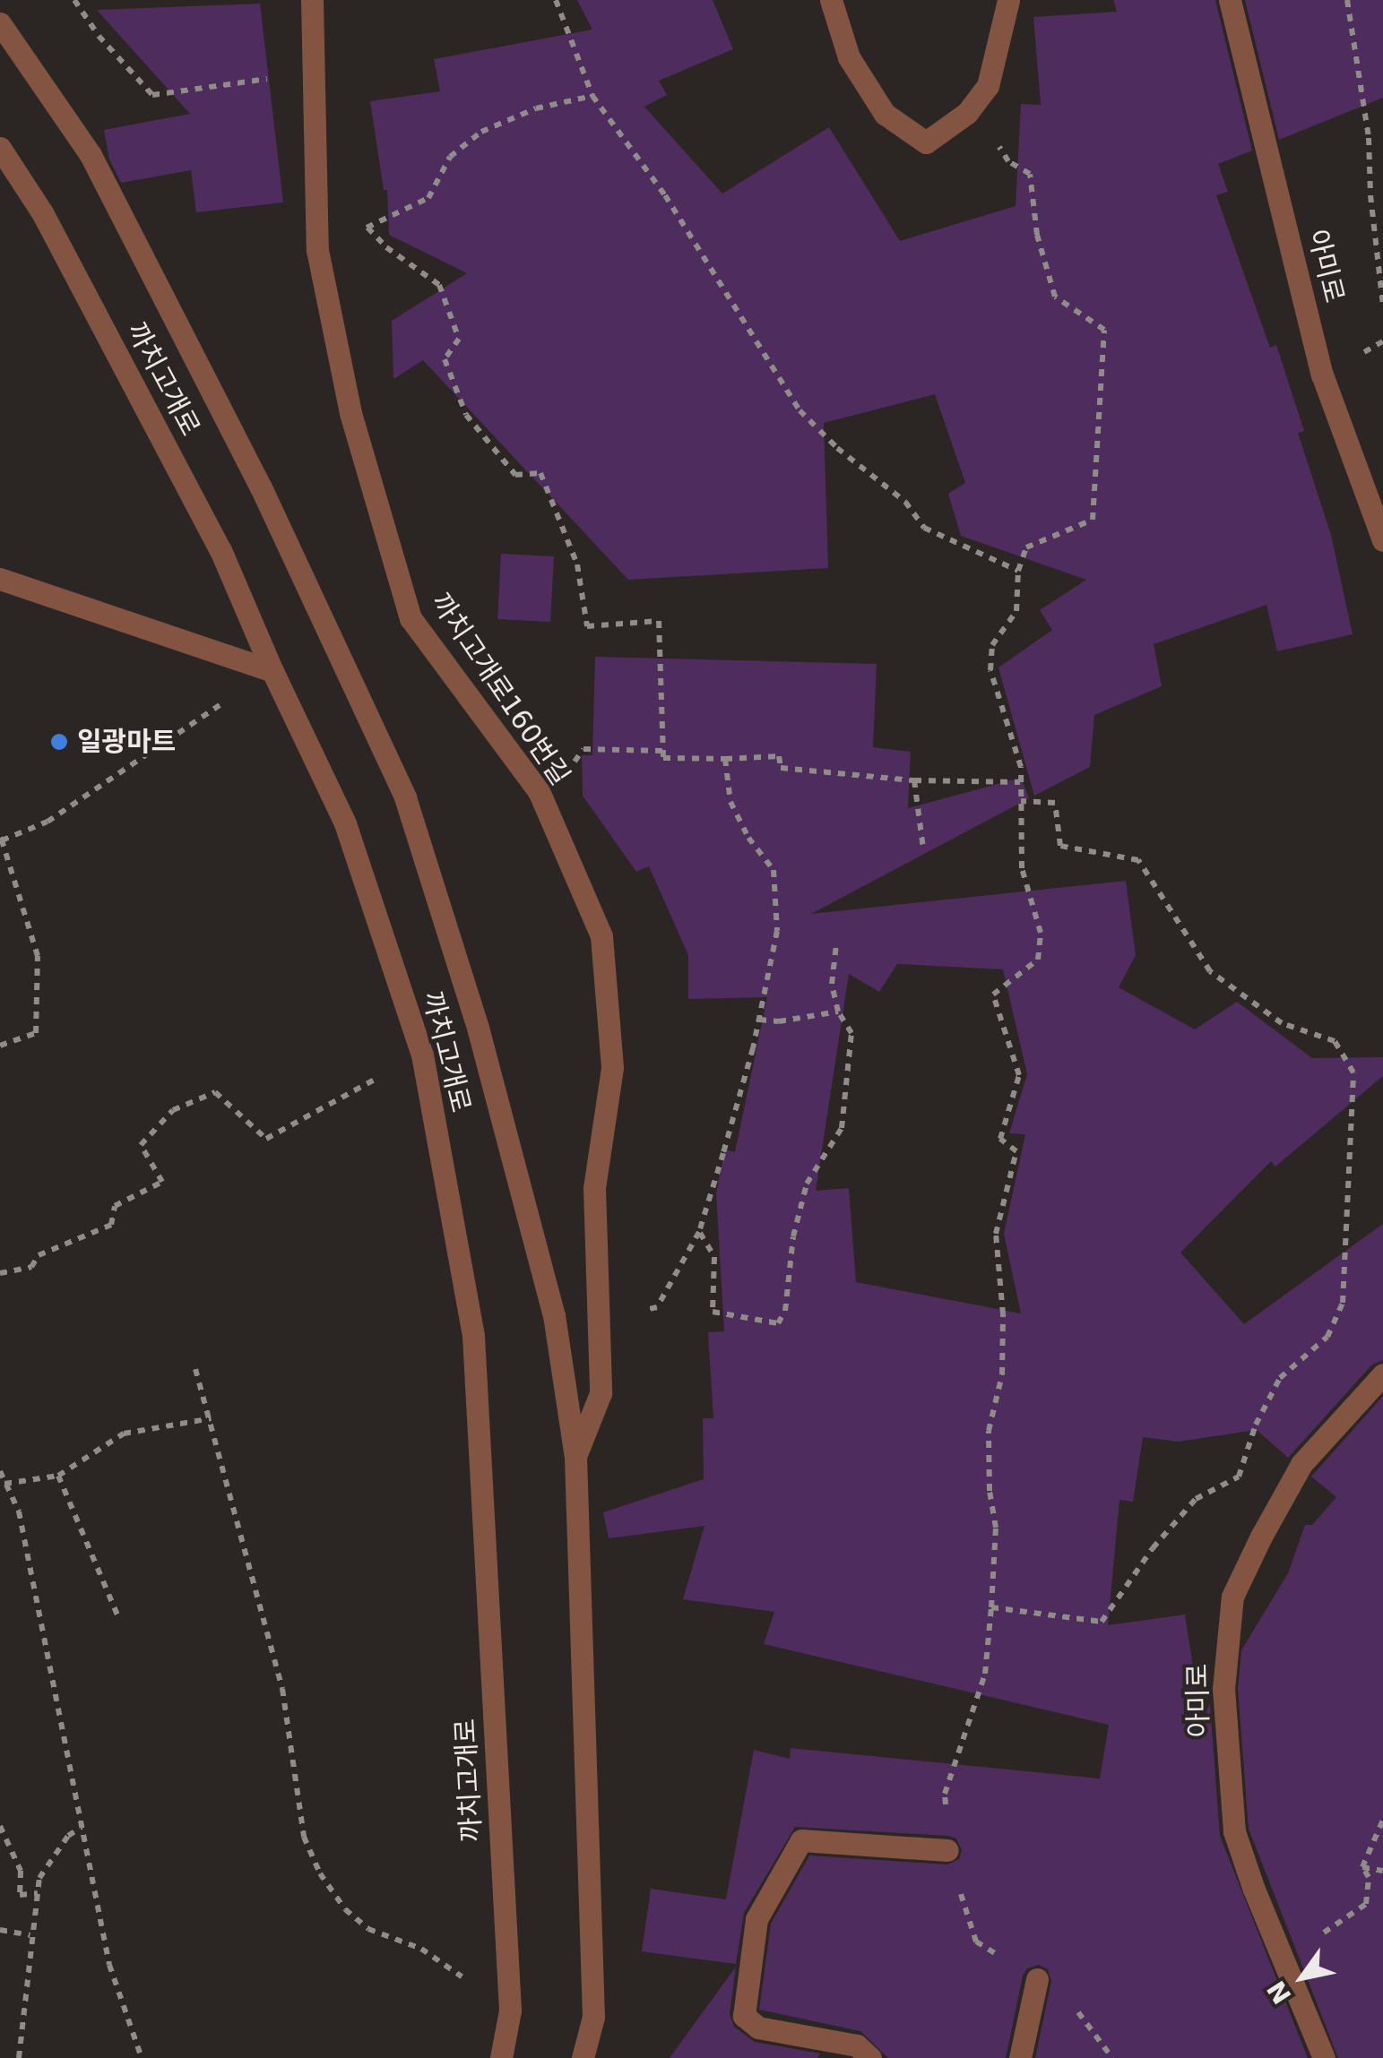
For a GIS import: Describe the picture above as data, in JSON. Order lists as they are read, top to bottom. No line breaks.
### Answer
{"streets":{"street":["아미로","까치고개로","까치고개로160번길"]},"places":["일광마트"],"north":"bottom left"}
